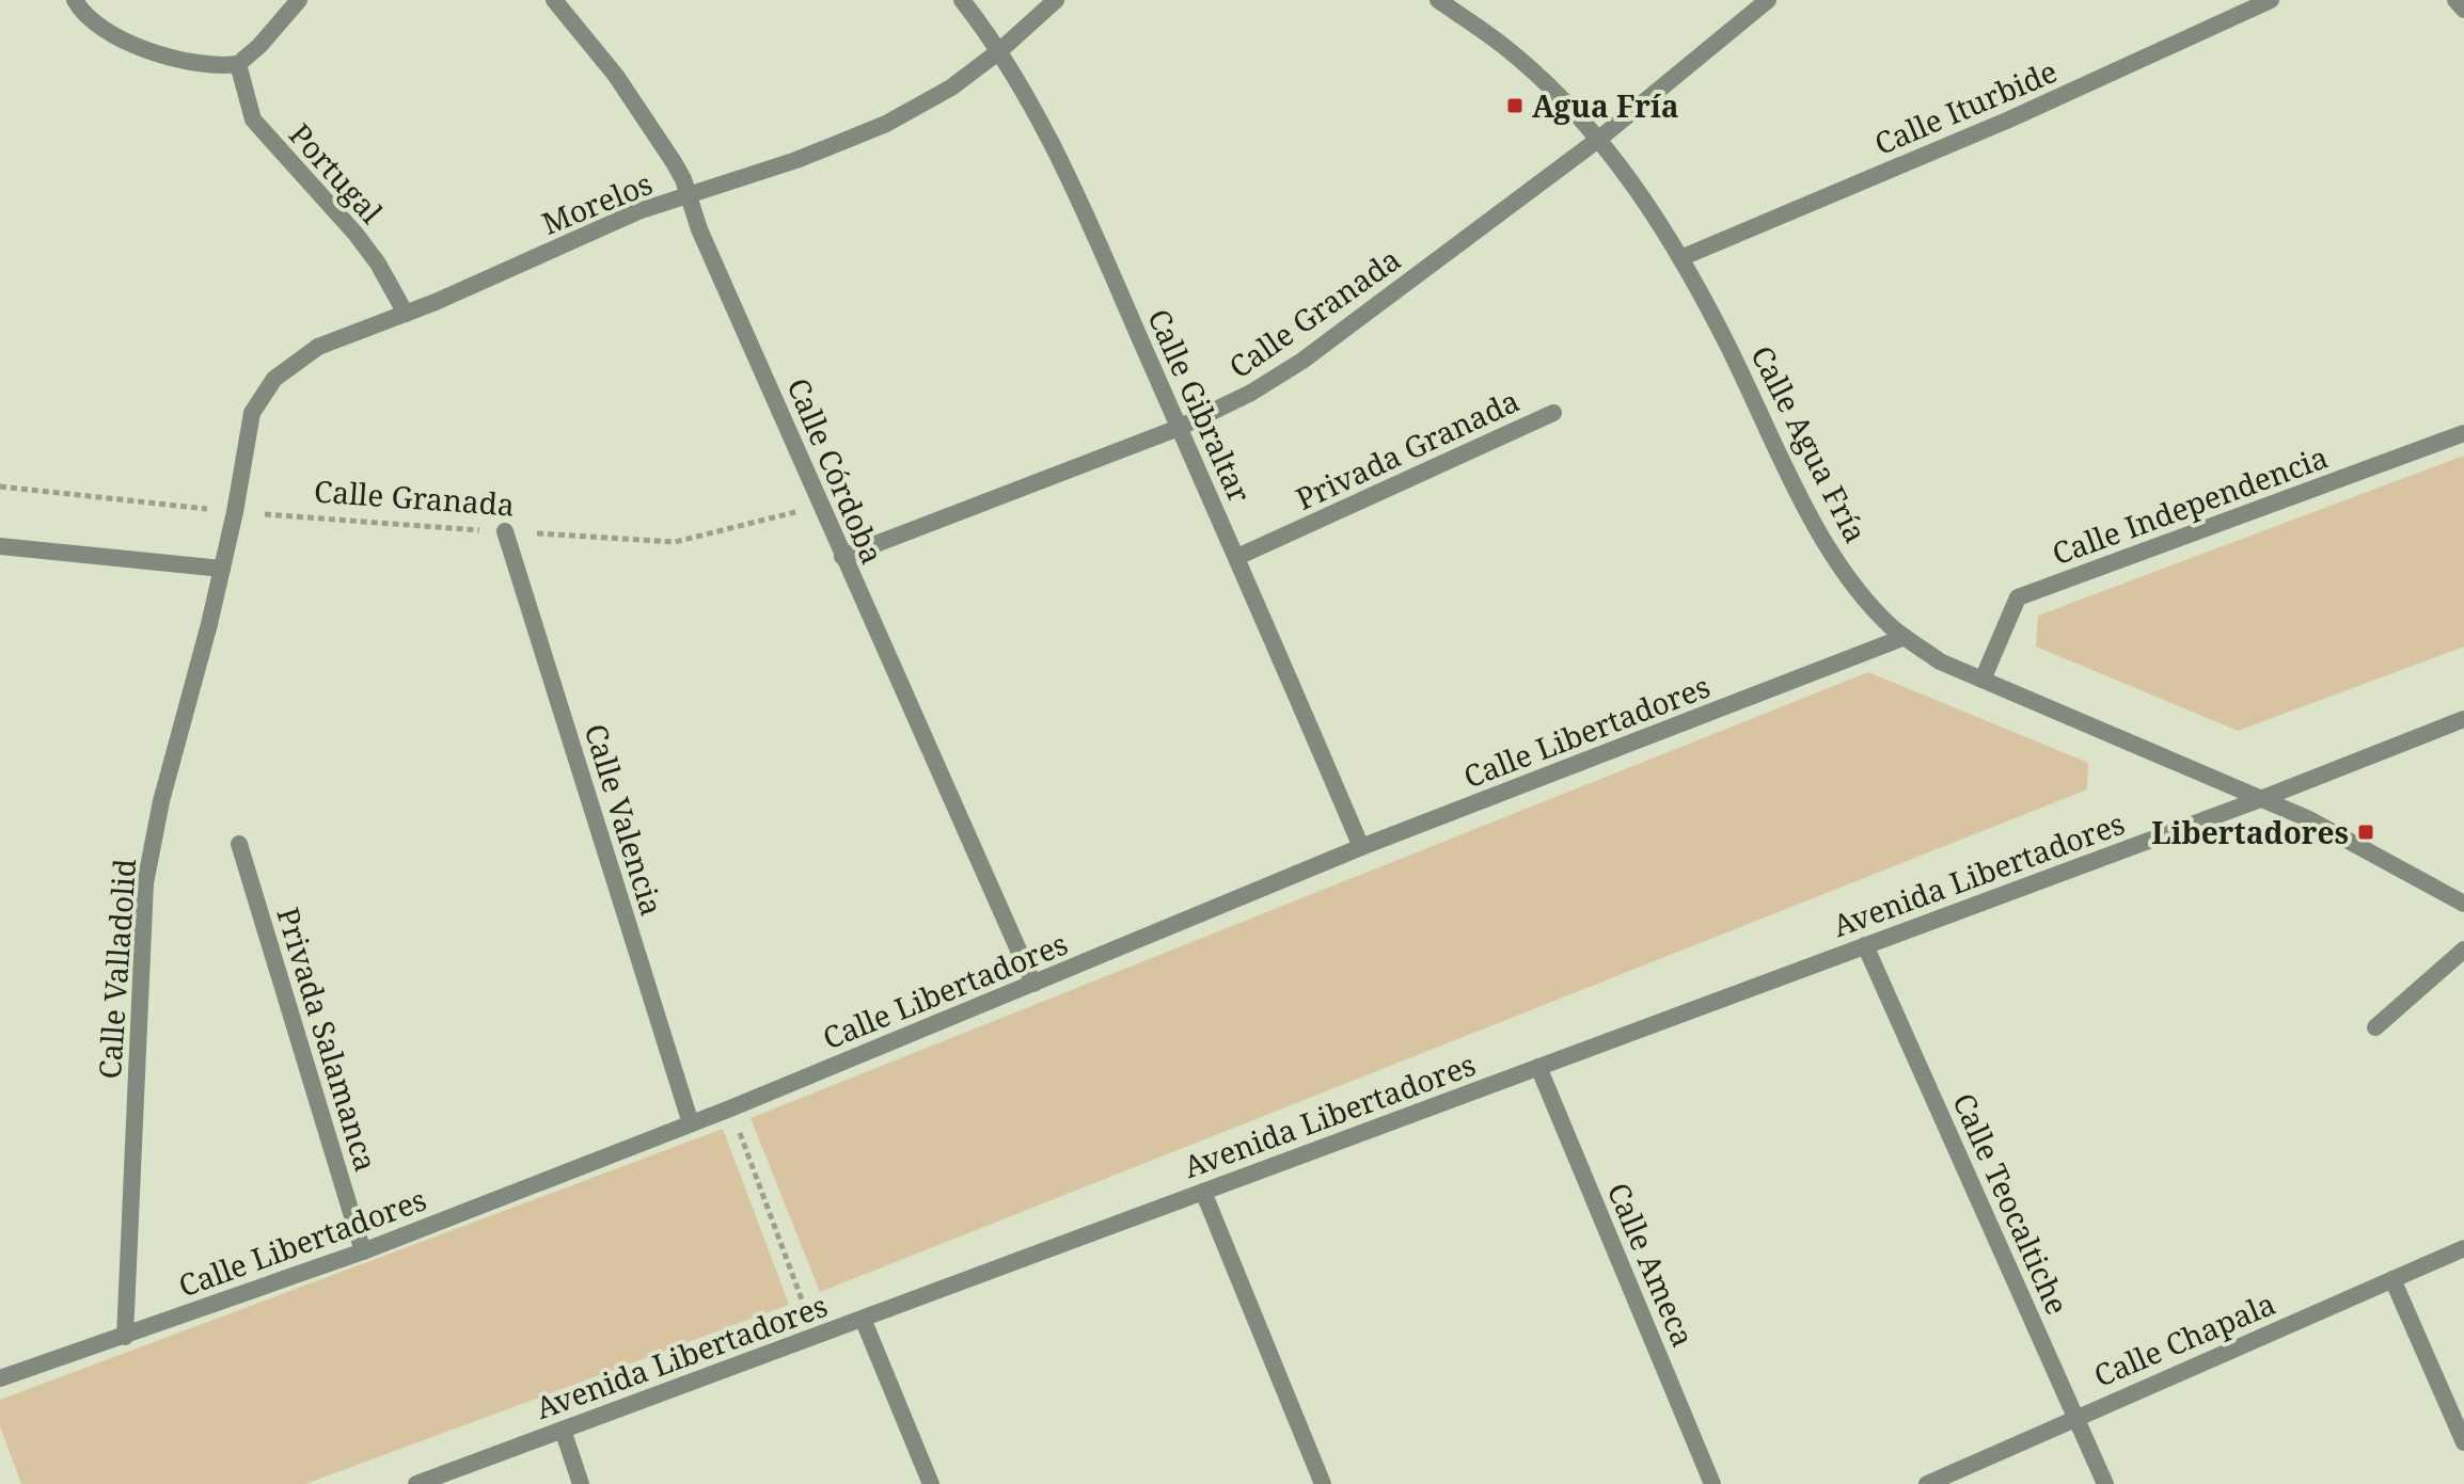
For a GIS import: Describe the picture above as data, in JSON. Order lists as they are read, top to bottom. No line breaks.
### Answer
{"streets":{"street":["Calle Iturbide","Portugal","Morelos","Calle Granada","Calle Gibraltar","Calle Agua Fría","Privada Granada","Calle Córdoba","Calle Independencia","Calle Libertadores","Calle Valencia","Avenida Libertadores","Calle Valladolid","Privada Salamanca","Calle Teocaltiche","Calle Ameca","Calle Chapala"]},"crossings":[["Calle Iturbide","Calle Agua Fría"],["Portugal","Morelos"],["Morelos","Calle Granada"],["Morelos","Calle Gibraltar"],["Morelos","Calle Córdoba"],["Morelos","Calle Valladolid"],["Calle Granada","Calle Gibraltar"],["Calle Granada","Calle Agua Fría"],["Calle Granada","Calle Córdoba"],["Calle Granada","Calle Valencia"],["Calle Granada","Calle Valladolid"],["Calle Gibraltar","Privada Granada"],["Calle Gibraltar","Calle Libertadores"],["Calle Agua Fría","Calle Independencia"],["Calle Agua Fría","Calle Libertadores"],["Calle Agua Fría","Avenida Libertadores"],["Calle Córdoba","Calle Libertadores"],["Calle Libertadores","Calle Valencia"],["Calle Libertadores","Calle Valladolid"],["Calle Libertadores","Privada Salamanca"],["Avenida Libertadores","Calle Teocaltiche"],["Avenida Libertadores","Calle Ameca"],["Calle Teocaltiche","Calle Chapala"]],"places":{"transit":["Agua Fría","Libertadores"]}}
